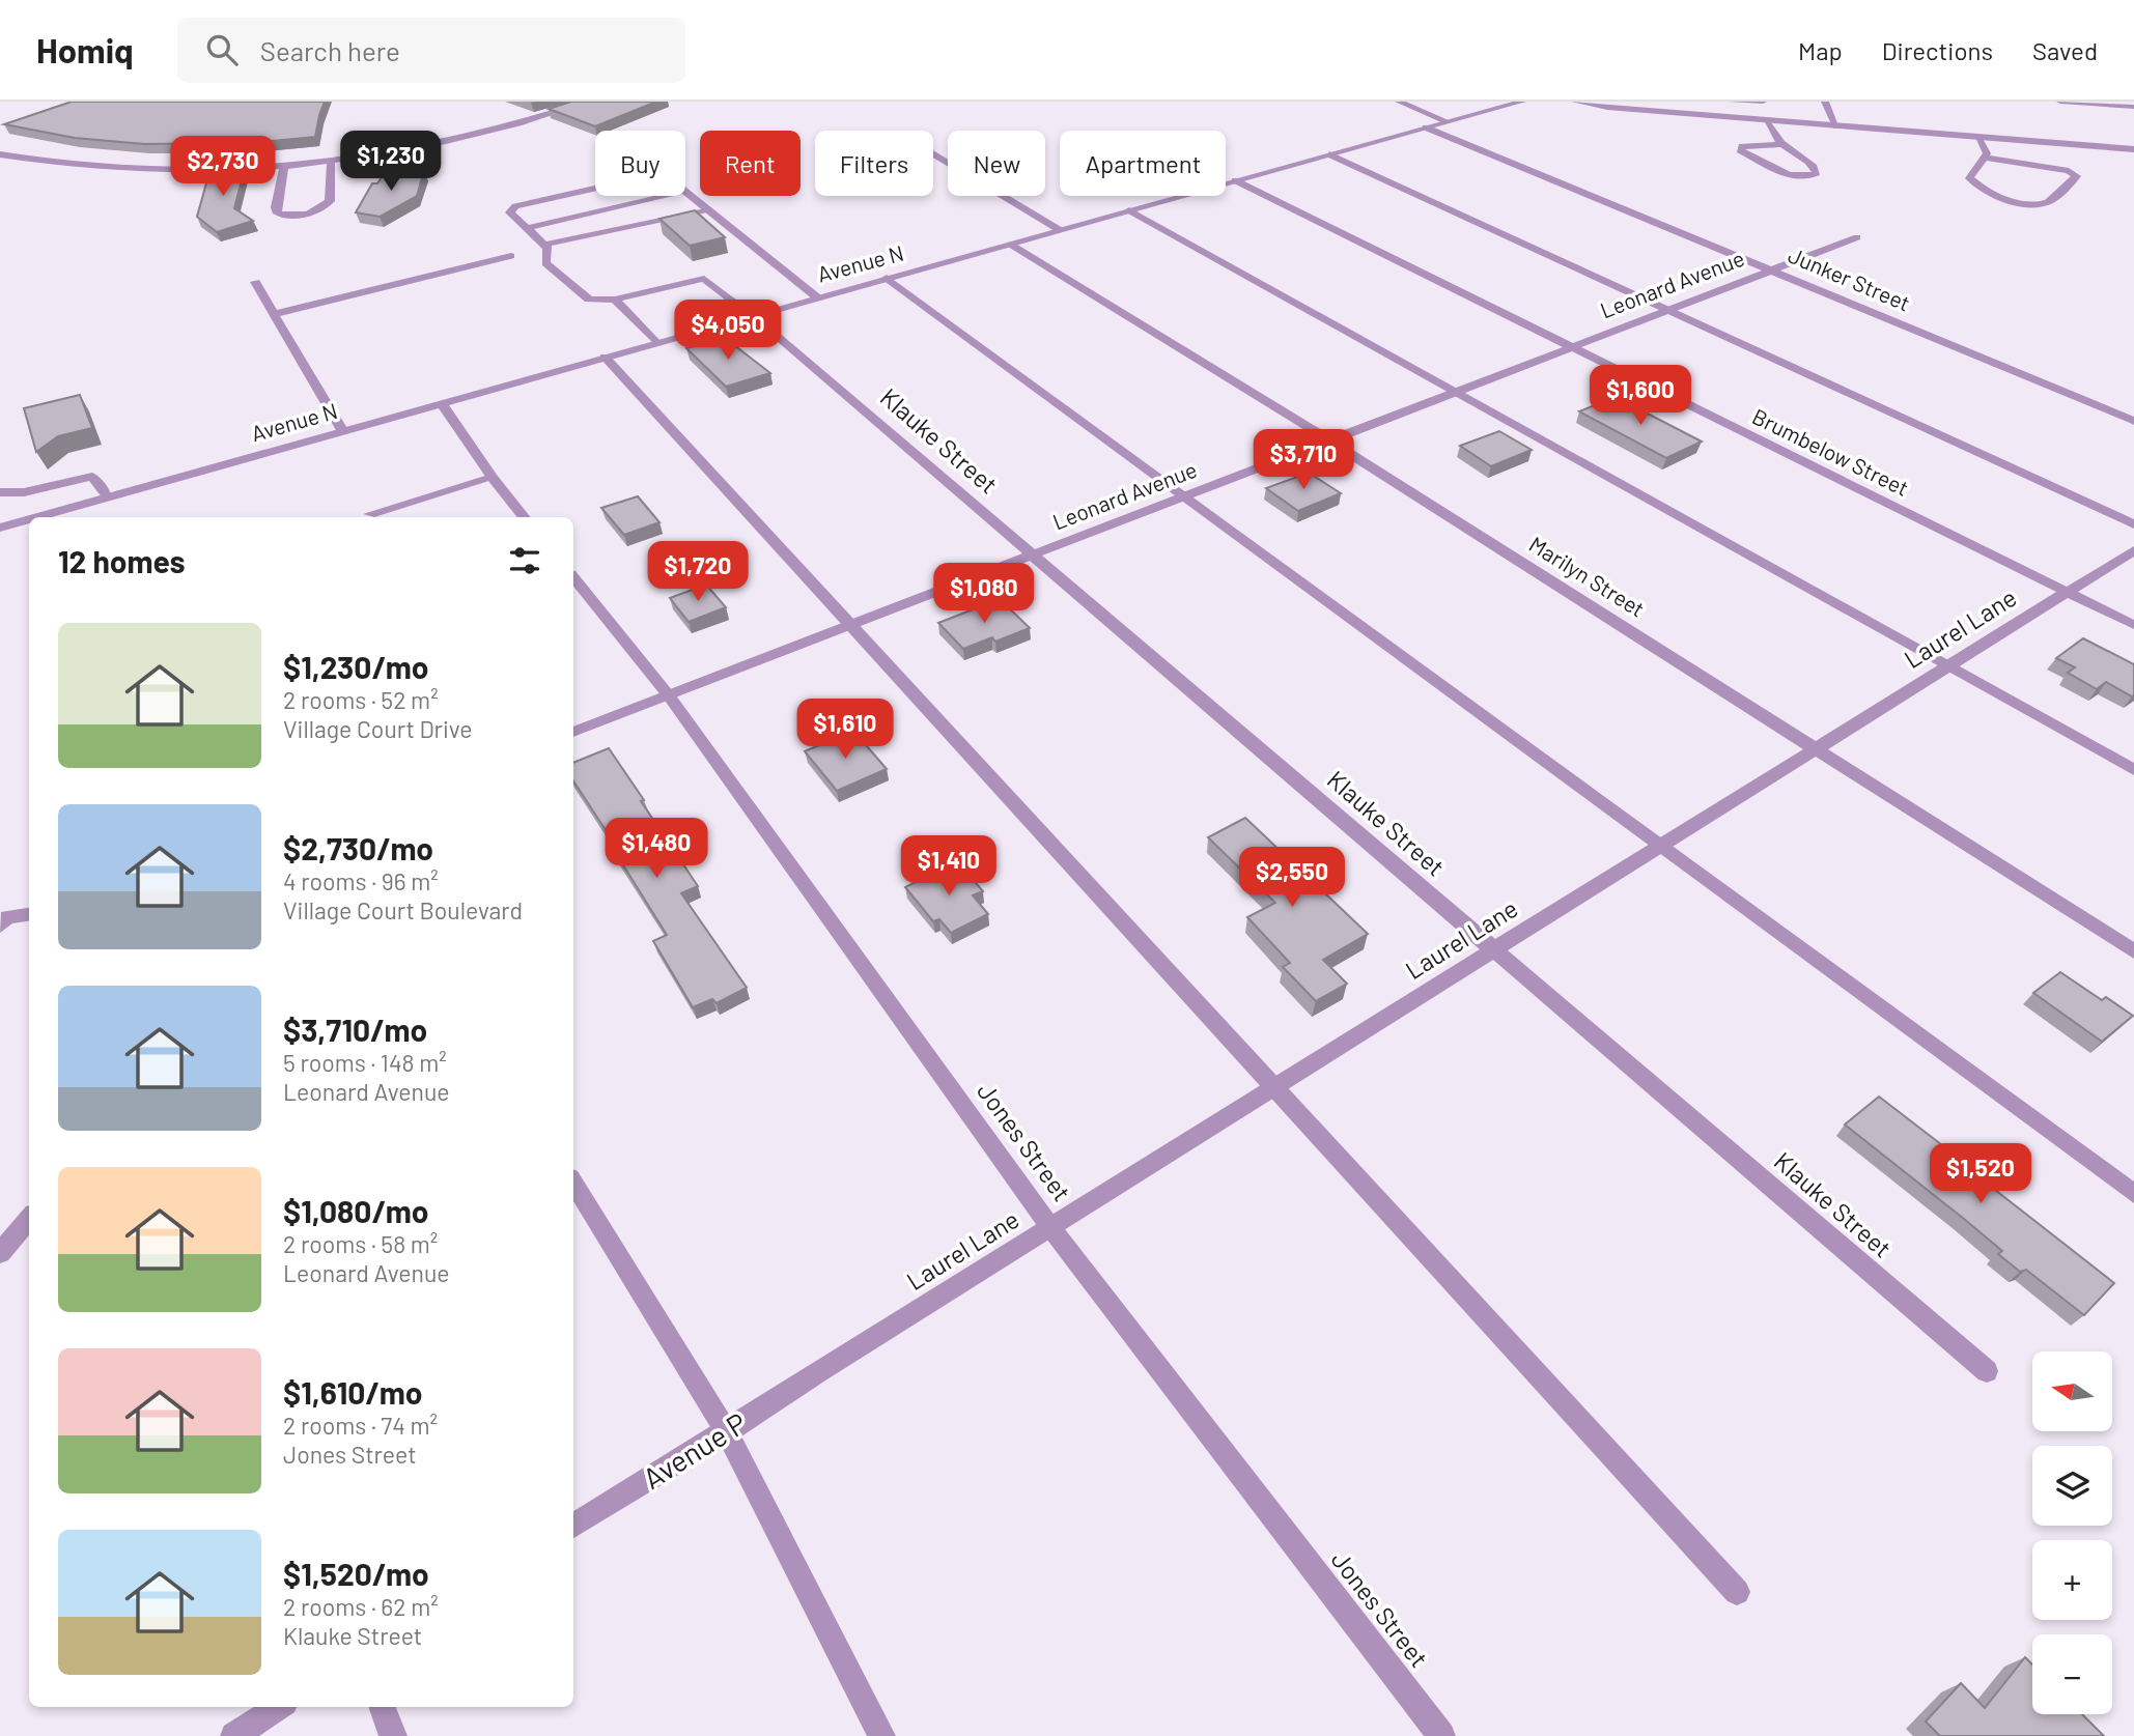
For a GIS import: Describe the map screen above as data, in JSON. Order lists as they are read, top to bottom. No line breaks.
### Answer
{"streets":{"street":["Avenue N","Junker Street","Leonard Avenue","Klauke Street","Brumbelow Street","Marilyn Street","Laurel Lane","Jones Street","Avenue P"]},"crossings":[["Avenue N","Junker Street"],["Avenue N","Klauke Street"],["Avenue N","Brumbelow Street"],["Avenue N","Marilyn Street"],["Junker Street","Leonard Avenue"],["Leonard Avenue","Klauke Street"],["Leonard Avenue","Brumbelow Street"],["Leonard Avenue","Marilyn Street"],["Leonard Avenue","Jones Street"],["Klauke Street","Laurel Lane"],["Brumbelow Street","Laurel Lane"],["Marilyn Street","Laurel Lane"],["Laurel Lane","Jones Street"],["Laurel Lane","Avenue P"]],"north":"left","page":{"header":"Homiq","search":"Search here","nav":["Map","Directions","Saved"],"price":["$1,230","$2,730","$4,050","$1,600","$3,710","$1,720","$1,080","$1,610","$1,480","$1,410","$2,550","$1,520"],"chip":["Buy","Rent","Filters","New","Apartment"],"heading":"12 homes","list":[{"name":"$1,230/mo","note":"2 rooms · 52 m² · Village Court Drive"},{"name":"$2,730/mo","note":"4 rooms · 96 m² · Village Court Boulevard"},{"name":"$3,710/mo","note":"5 rooms · 148 m² · Leonard Avenue"},{"name":"$1,080/mo","note":"2 rooms · 58 m² · Leonard Avenue"},{"name":"$1,610/mo","note":"2 rooms · 74 m² · Jones Street"},{"name":"$1,520/mo","note":"2 rooms · 62 m² · Klauke Street"}],"map_buttons":["+","−"]}}
